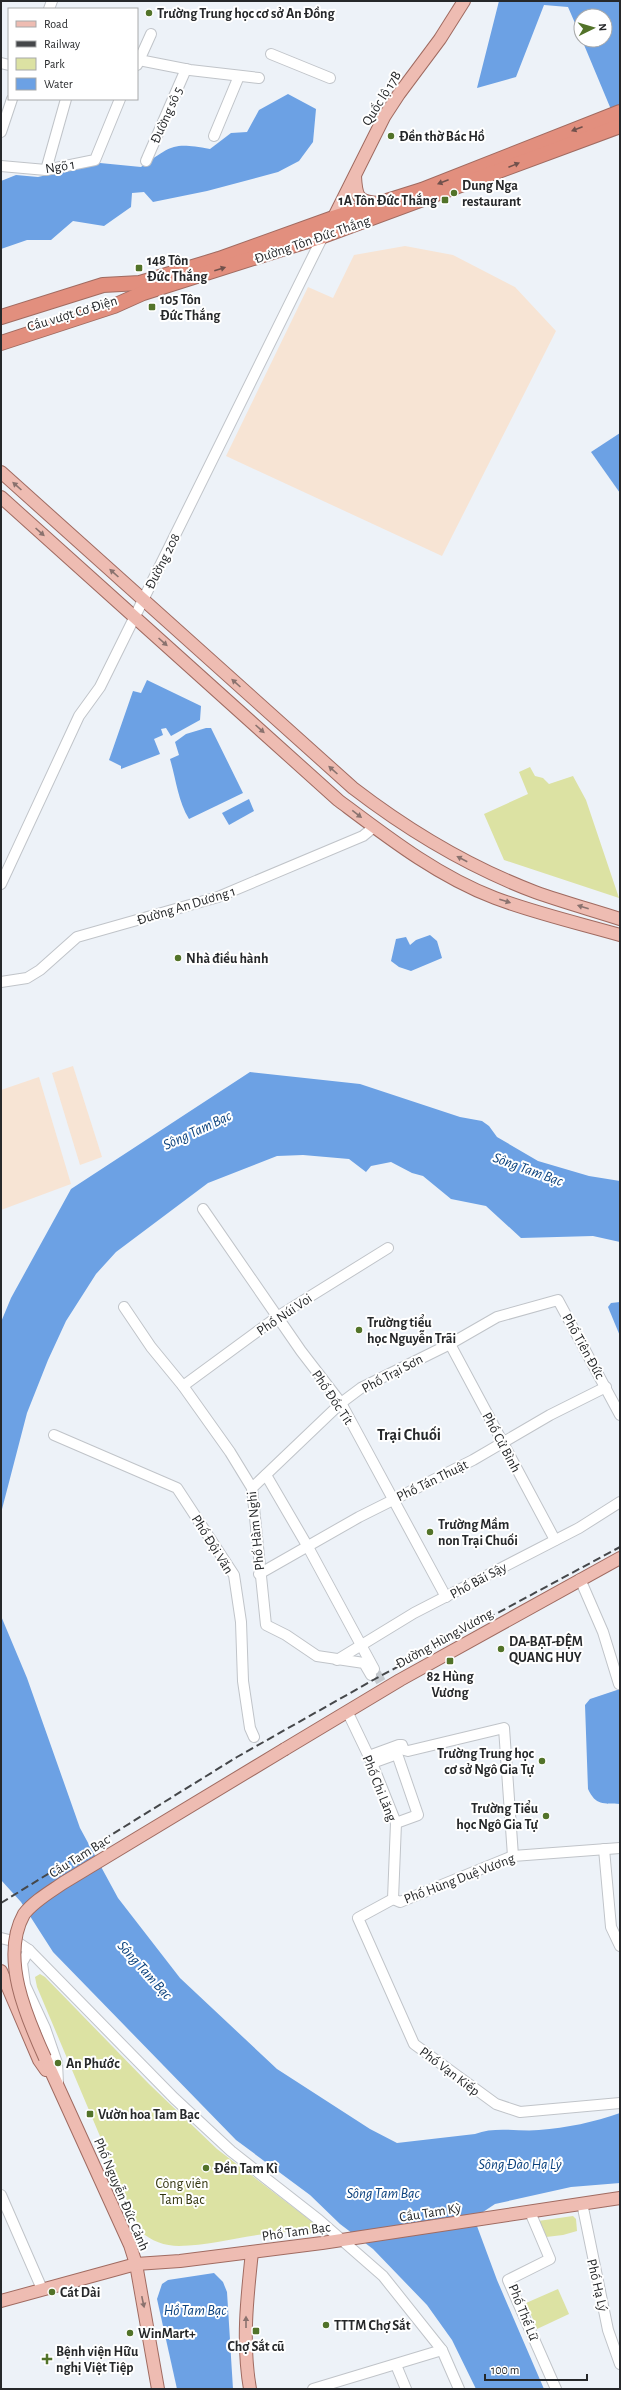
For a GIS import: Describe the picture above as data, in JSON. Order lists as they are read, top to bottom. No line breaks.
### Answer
{"streets":{"highway":["Đường Tôn Đức Thắng","Cầu vượt Cơ Điện"],"main road":["Quốc lộ 17B","Đường Hùng Vương","Cầu Tam Bạc","Phố Nguyễn Đức Cảnh","Cầu Tam Kỳ","Phố Tam Bạc"],"street":["Đường sô 5","Ngõ 1","Đường 208","Đường An Dương 1","Phố Núi Voi","Phố Tiên Đức","Phố Trại Sơn","Phố Đốc Tít","Phố Cử Bình","Phố Tán Thuật","Phố Hàm Nghi","Phố Đội Văn","Phố Bãi Sậy","Phố Chi Lăng","Phố Hùng Duệ Vương","Phố Vạn Kiếp","Phố Hạ Lý","Phố Thế Lữ"]},"crossings":[["Quốc lộ 17B","Đường Tôn Đức Thắng"],["Quốc lộ 17B","Đường 208"],["Đường Tôn Đức Thắng","Cầu vượt Cơ Điện"],["Đường Tôn Đức Thắng","Đường 208"],["Phố Núi Voi","Phố Đốc Tít"],["Phố Núi Voi","Phố Hàm Nghi"],["Phố Tiên Đức","Phố Trại Sơn"],["Phố Tiên Đức","Phố Tán Thuật"],["Phố Trại Sơn","Phố Đốc Tít"],["Phố Trại Sơn","Phố Cử Bình"],["Phố Trại Sơn","Phố Hàm Nghi"],["Phố Đốc Tít","Phố Tán Thuật"],["Phố Đốc Tít","Phố Bãi Sậy"],["Phố Cử Bình","Phố Tán Thuật"],["Phố Cử Bình","Phố Bãi Sậy"],["Phố Tán Thuật","Phố Hàm Nghi"],["Phố Hàm Nghi","Phố Bãi Sậy"],["Phố Hàm Nghi","Đường Hùng Vương"],["Đường Hùng Vương","Phố Chi Lăng"],["Đường Hùng Vương","Cầu Tam Bạc"],["Phố Chi Lăng","Phố Hùng Duệ Vương"],["Phố Chi Lăng","Phố Vạn Kiếp"],["Cầu Tam Bạc","Phố Nguyễn Đức Cảnh"],["Phố Hùng Duệ Vương","Phố Vạn Kiếp"],["Phố Nguyễn Đức Cảnh","Phố Tam Bạc"],["Cầu Tam Kỳ","Phố Tam Bạc"],["Cầu Tam Kỳ","Phố Hạ Lý"],["Cầu Tam Kỳ","Phố Thế Lữ"]],"districts":["Trại Chuối"],"water":["Sông Tam Bạc","Sông Đào Hạ Lý","Hồ Tam Bạc"],"parks":["Công viên Tam Bạc"],"places":{"other":["Trường Trung học cơ sở An Đồng","Đền thờ Bác Hồ","Dung Nga restaurant","Nhà điều hành","Trường tiểu học Nguyễn Trãi","Trường Mầm non Trại Chuối","DA-BẠT-ĐỆM QUANG HUY","Trường Trung học cơ sở Ngô Gia Tự","Trường Tiểu học Ngô Gia Tự","An Phước","Đền Tam Kì","Cát Dài","TTTM Chợ Sắt","WinMart+"],"transit":["1A Tôn Đức Thắng","148 Tôn Đức Thắng","105 Tôn Đức Thắng","82 Hùng Vương","Vườn hoa Tam Bạc","Chợ Sắt cũ"],"health":["Bệnh viện Hữu nghị Việt Tiệp"]},"legend":["Road","Railway","Park","Water"],"scale_bar":"100 m","north":"right"}
